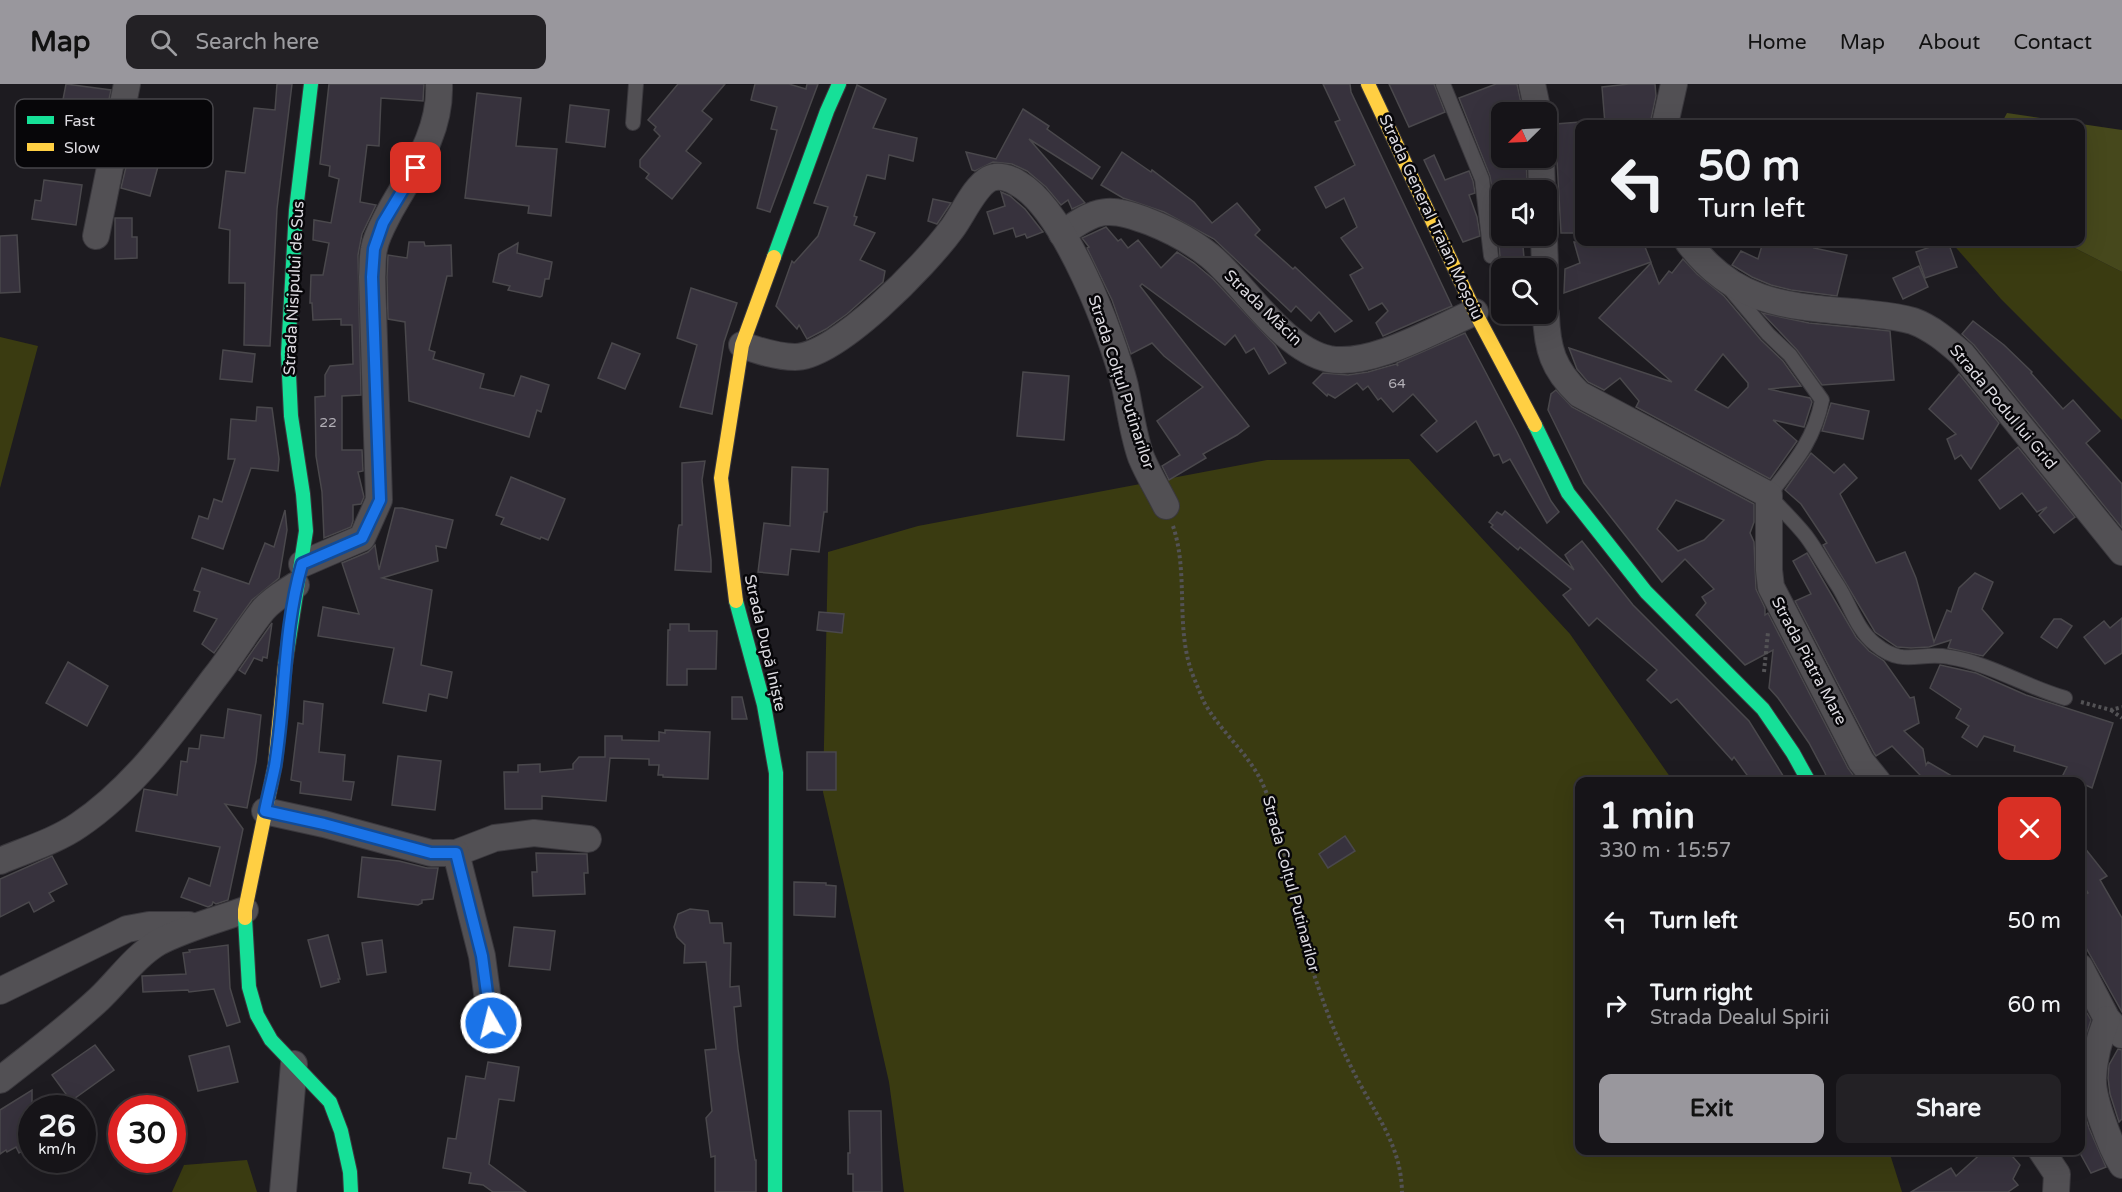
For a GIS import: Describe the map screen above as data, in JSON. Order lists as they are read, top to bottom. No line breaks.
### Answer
{"streets":{"street":["Strada General Traian Moșoiu","Strada Nisipului de Sus","Strada Măcin","Strada Colțul Putinarilor","Strada Podul lui Grid","Strada După Iniște","Strada Piatra Mare"]},"crossings":[["Strada General Traian Moșoiu","Strada Măcin"],["Strada Măcin","Strada Colțul Putinarilor"],["Strada Colțul Putinarilor","Strada După Iniște"],["Strada Podul lui Grid","Strada Piatra Mare"]],"house_numbers":["64","22"],"legend":["Fast","Slow"],"north":"bottom left","page":{"header":"Map","search":"Search here","nav":["Home","Map","About","Contact"],"turn":["50 m","Turn left"],"heading":["1 min","330 m · 15:57"],"list":[{"name":"Turn left","value":"50 m"},{"name":"Turn right","note":"Strada Dealul Spirii","value":"60 m"}],"buttons":["Exit","Share"],"speed":"26 km/h","limit":"30"}}
